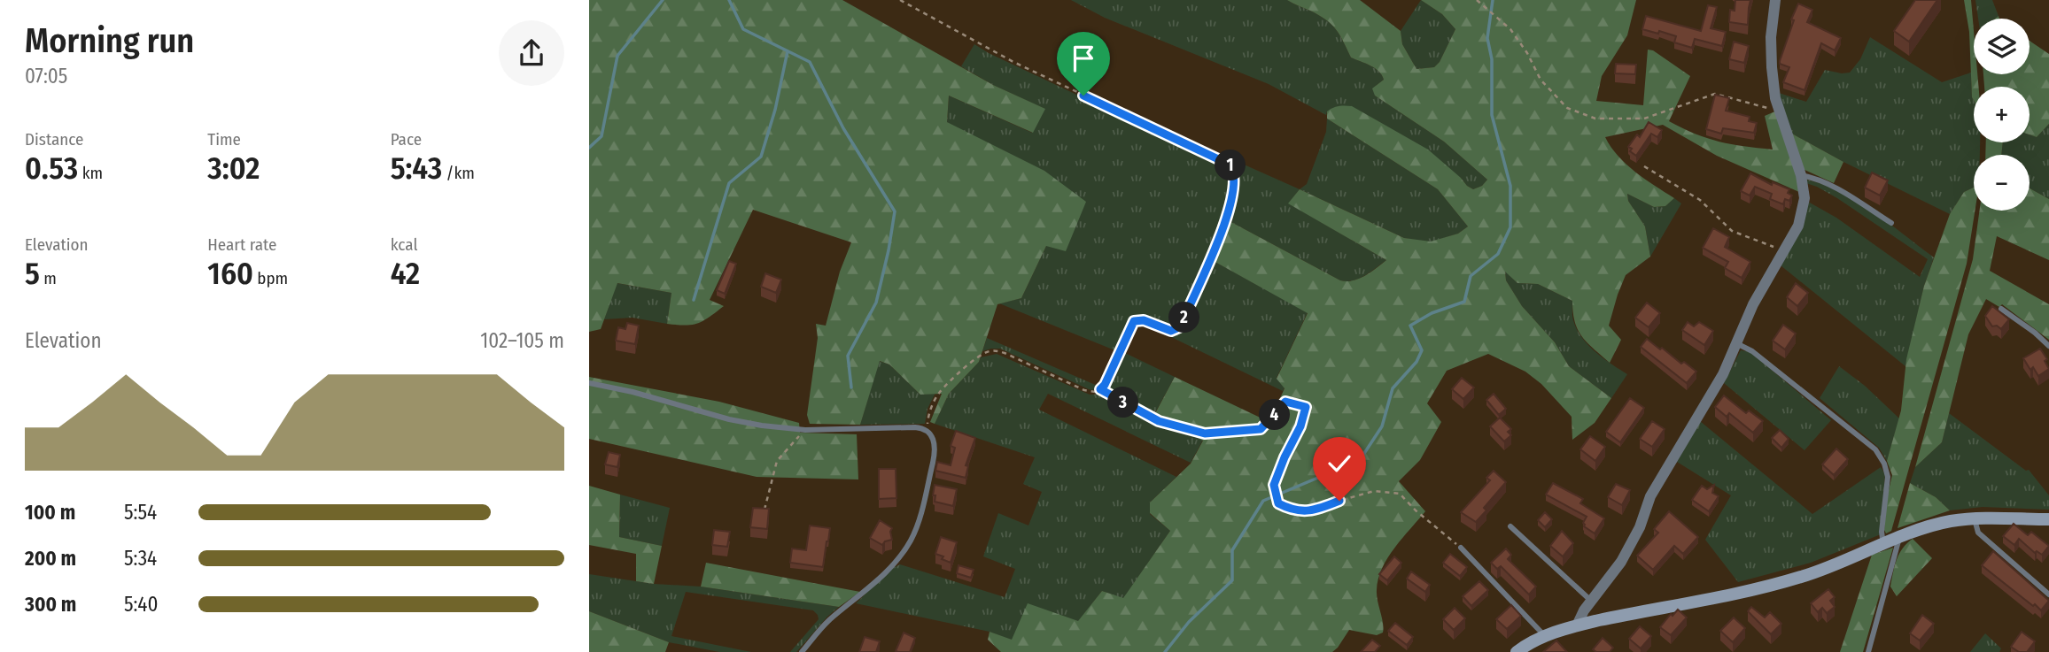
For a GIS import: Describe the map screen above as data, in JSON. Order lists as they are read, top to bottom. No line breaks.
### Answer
{"page":{"heading":["Morning run","07:05"],"map_buttons":["+","−"],"stats":[["Distance","0.53 km"],["Time","3:02"],["Pace","5:43 /km"],["Elevation","5 m"],["Heart rate","160 bpm"],["kcal","42"]],"pins":["1","2","3","4"],"chart":["Elevation","102–105 m"],"list":[{"name":"100 m","note":"5:54"},{"name":"200 m","note":"5:34"},{"name":"300 m","note":"5:40"}]}}
